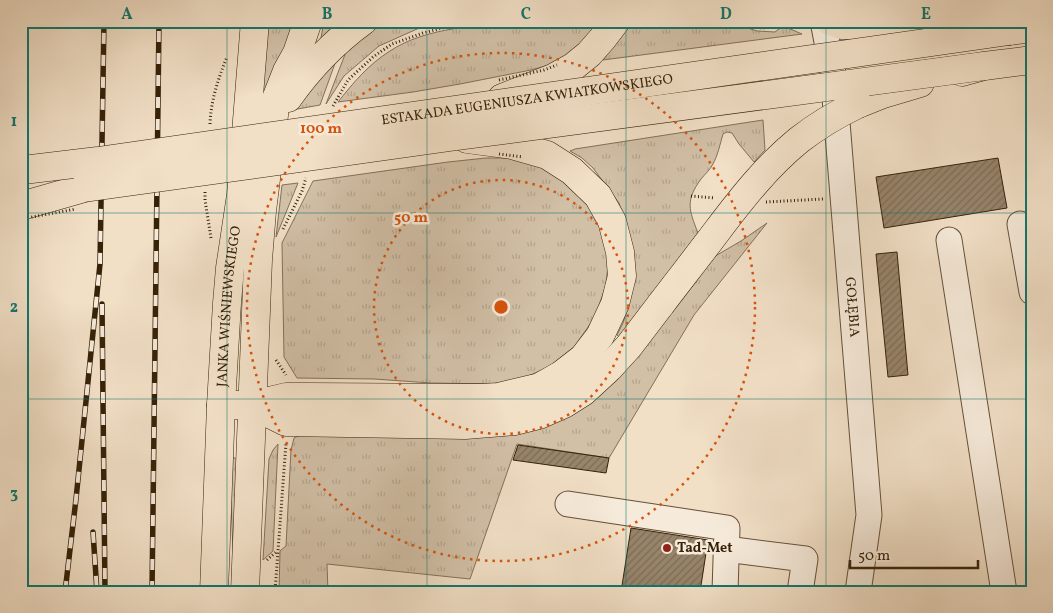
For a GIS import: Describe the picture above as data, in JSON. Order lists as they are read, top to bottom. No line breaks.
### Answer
{"streets":{"highway":["ESTAKADA EUGENIUSZA KWIATKOWSKIEGO","JANKA WIŚNIEWSKIEGO"],"street":["GOŁĘBIA"]},"places":["Tad-Met"],"scale_bar":"50 m","grid":{"columns":["A","B","C","D","E"],"rows":["1","2","3"]},"rings":["100 m","50 m"]}
